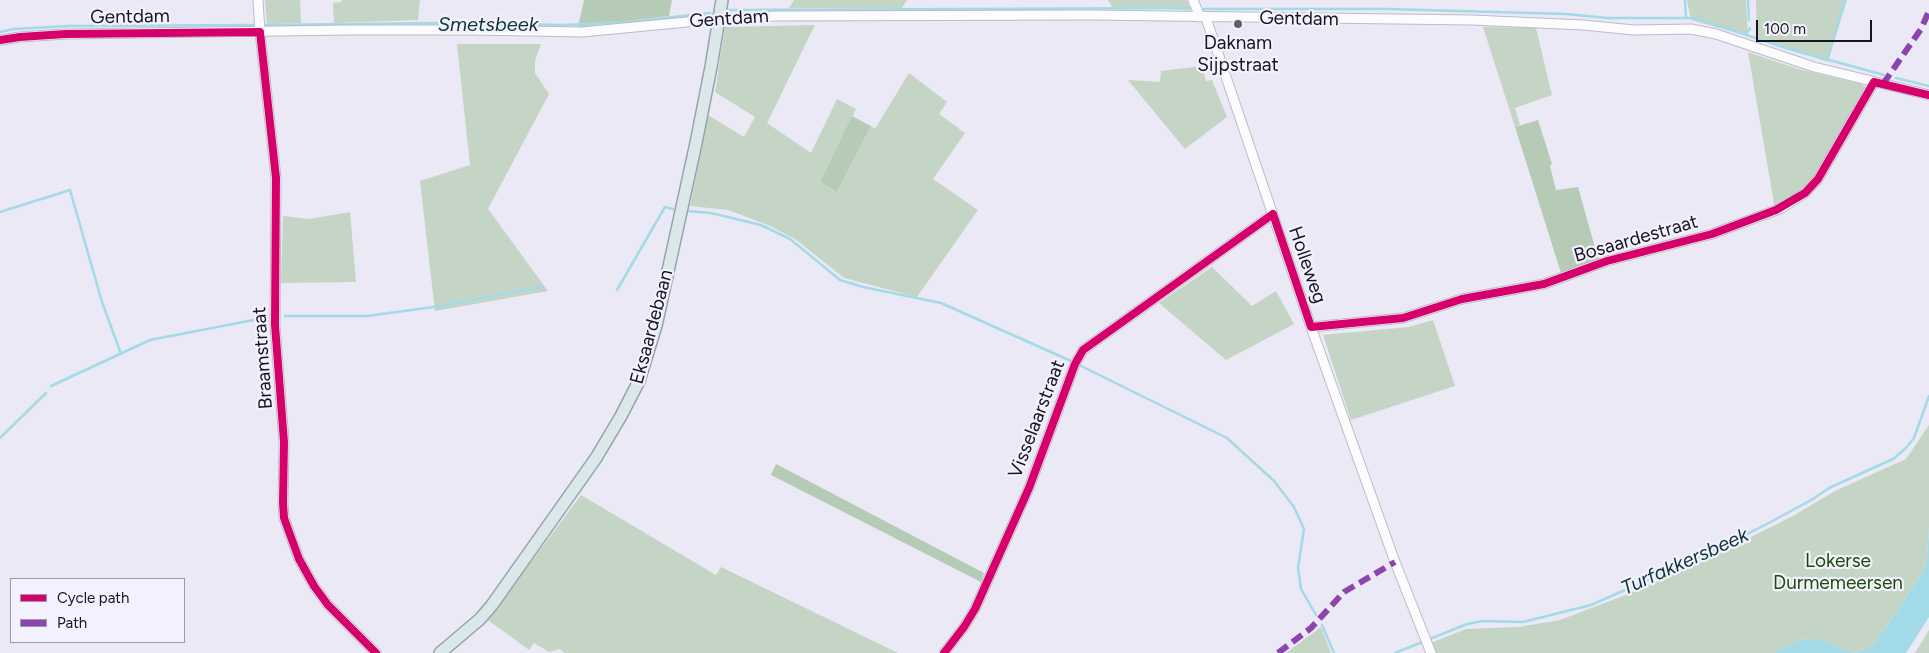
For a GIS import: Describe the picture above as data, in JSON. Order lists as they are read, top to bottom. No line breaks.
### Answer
{"streets":{"main road":["Eksaardebaan"],"street":["Gentdam","Bosaardestraat","Holleweg","Braamstraat","Visselaarstraat"]},"crossings":[["Gentdam","Bosaardestraat"],["Gentdam","Holleweg"],["Gentdam","Eksaardebaan"],["Gentdam","Braamstraat"],["Bosaardestraat","Holleweg"],["Holleweg","Visselaarstraat"]],"water":["Smetsbeek","Turfakkersbeek"],"parks":["Lokerse Durmemeersen"],"places":["Daknam Sijpstraat"],"legend":["Cycle path","Path"],"scale_bar":"100 m"}
